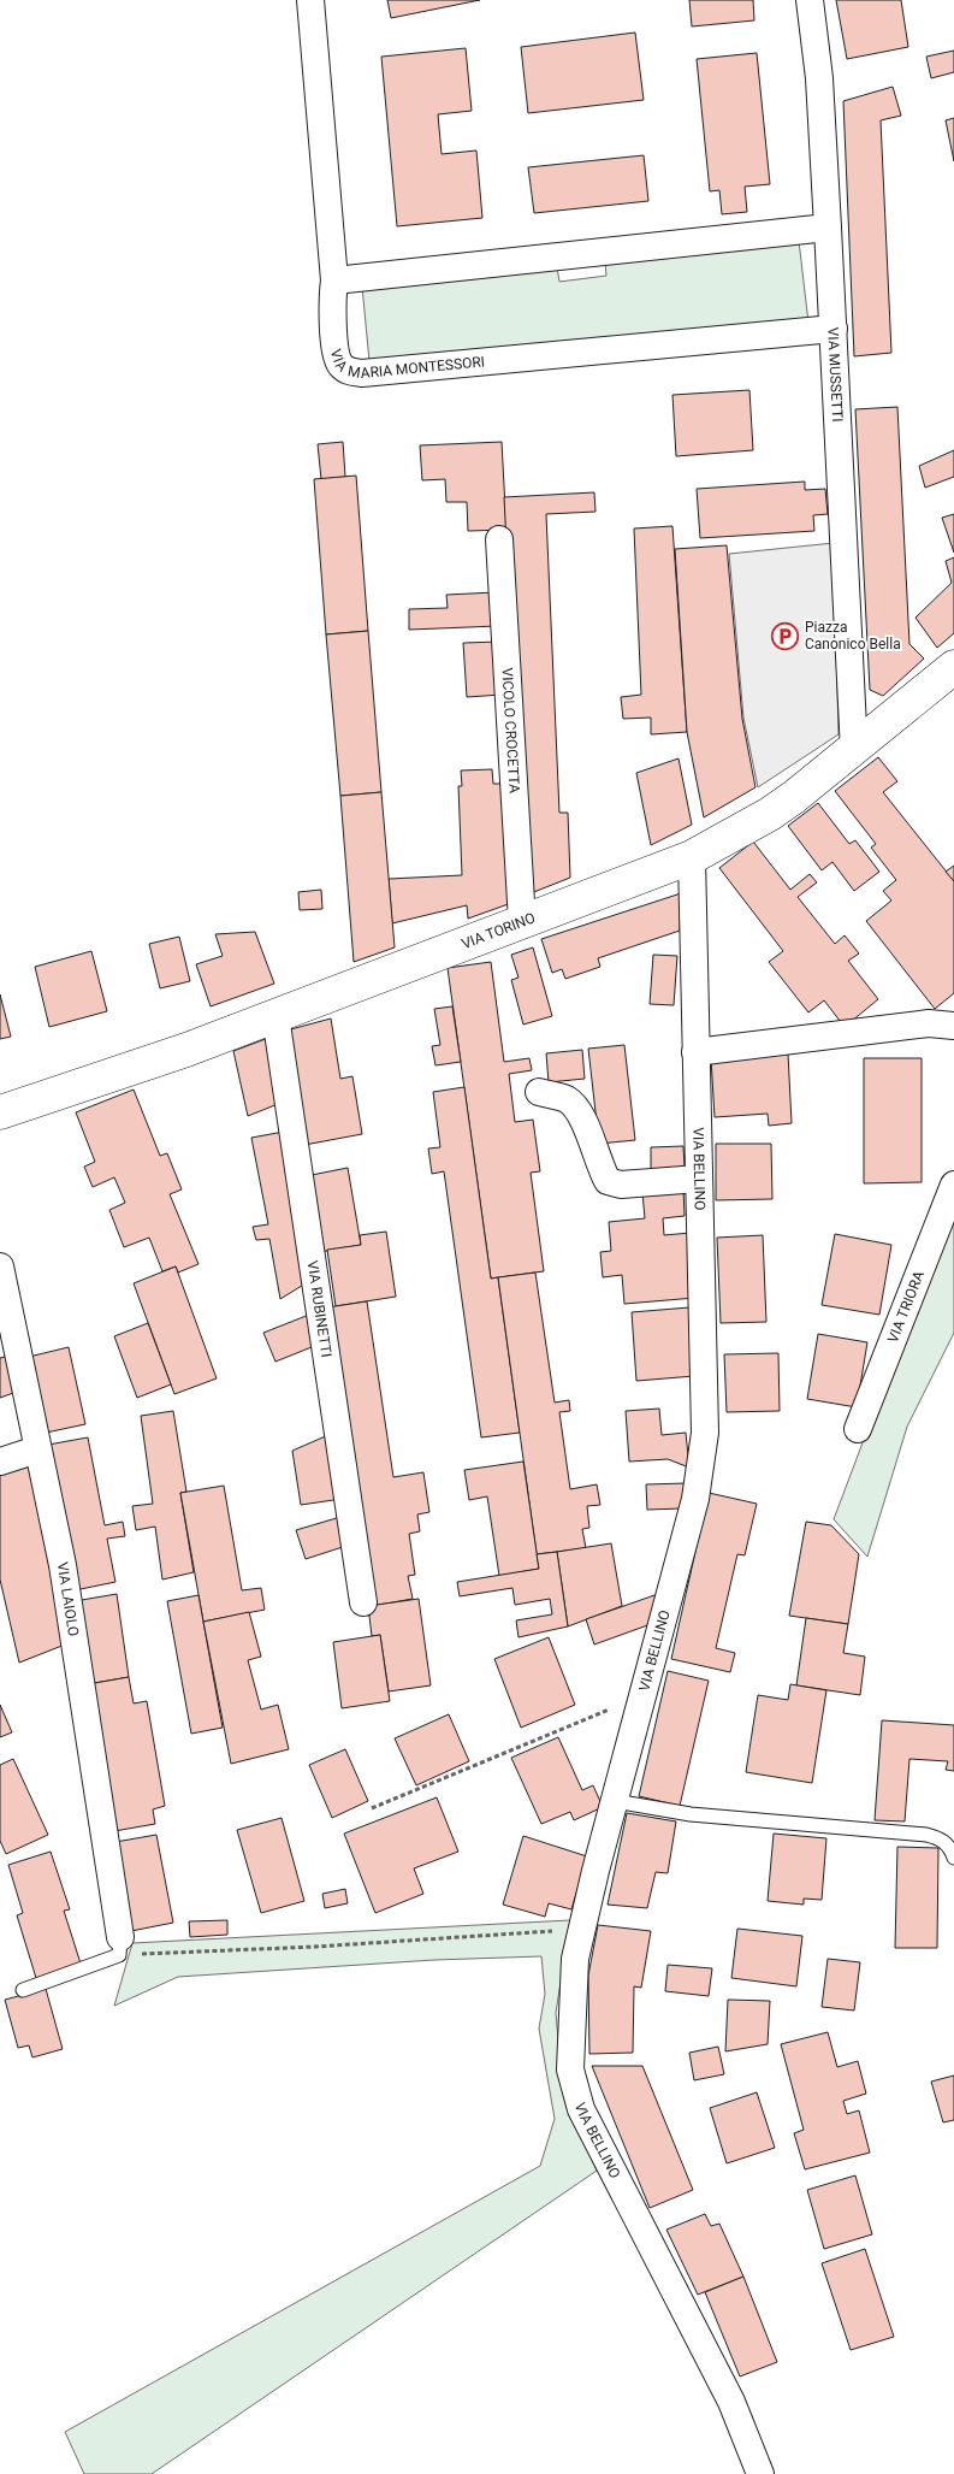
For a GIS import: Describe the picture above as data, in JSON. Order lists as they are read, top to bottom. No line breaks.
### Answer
{"streets":{"main road":["VIA TORINO"],"street":["VIA MARIA MONTESSORI","VIA MUSSETTI","VICOLO CROCETTA","VIA BELLINO","VIA TRIORA","VIA RUBINETTI","VIA LAIOLO"]},"crossings":[["VIA MARIA MONTESSORI","VIA MUSSETTI"],["VIA MUSSETTI","VIA TORINO"],["VICOLO CROCETTA","VIA TORINO"],["VIA TORINO","VIA BELLINO"],["VIA TORINO","VIA RUBINETTI"]],"places":{"parking":["Piazza Canonico Bella"]}}
